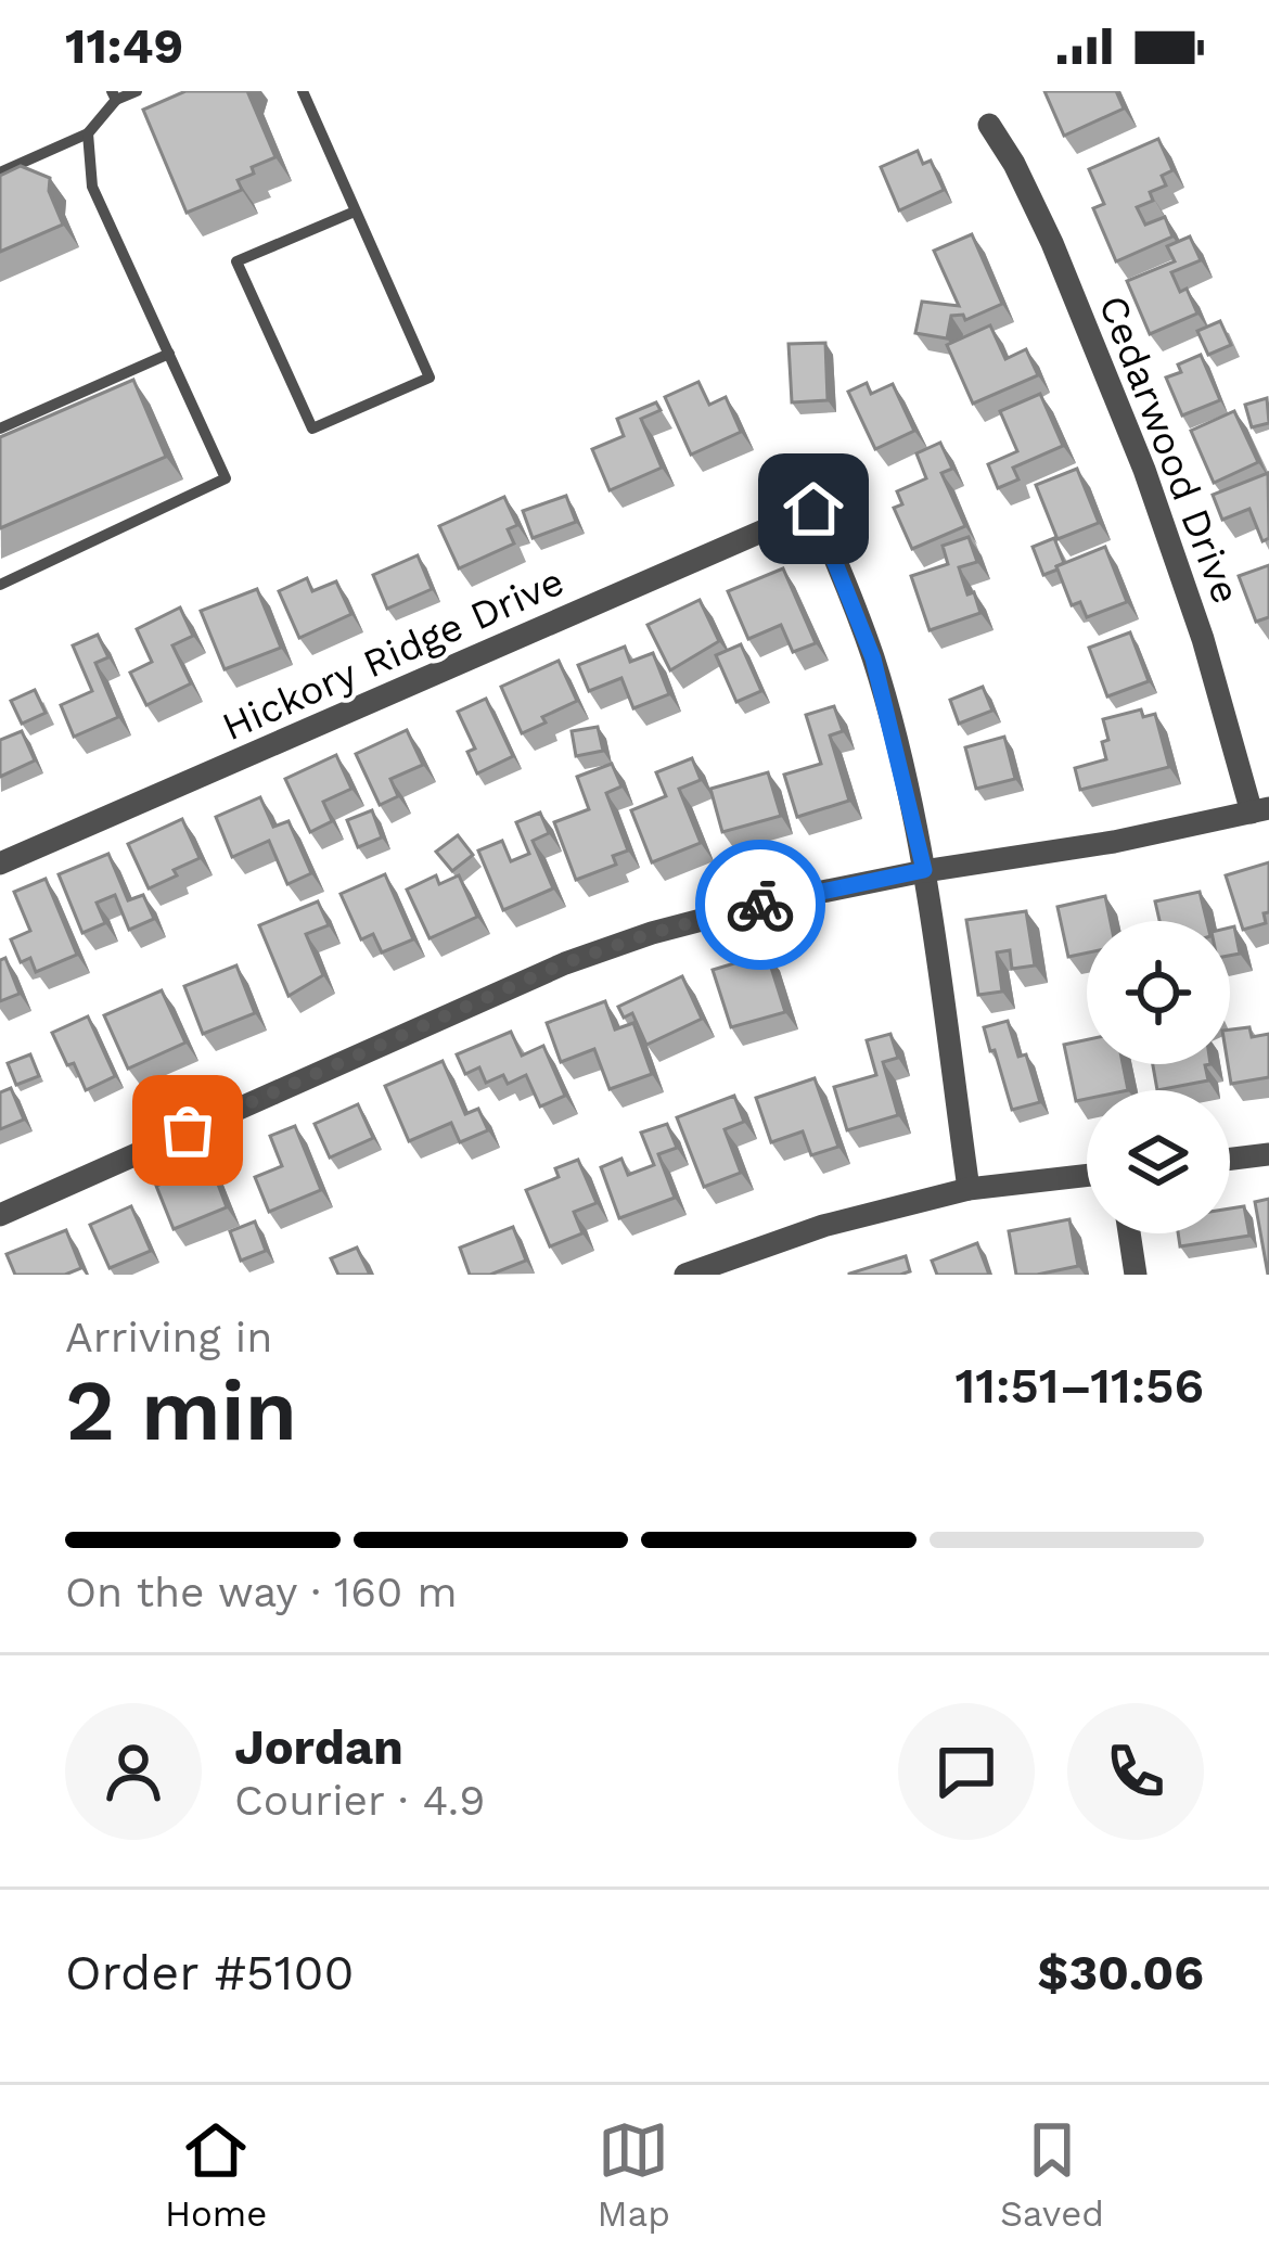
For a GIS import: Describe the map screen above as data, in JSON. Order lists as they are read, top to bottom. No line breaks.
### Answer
{"streets":{"street":["Cedarwood Drive","Hickory Ridge Drive"]},"page":{"status":"11:49","heading":["2 min","Arriving in","11:51–11:56"],"panel":["Jordan","Courier · 4.9","Order #5100","$30.06"],"bar":"On the way · 160 m","tabs":["Home","Map","Saved"]}}
